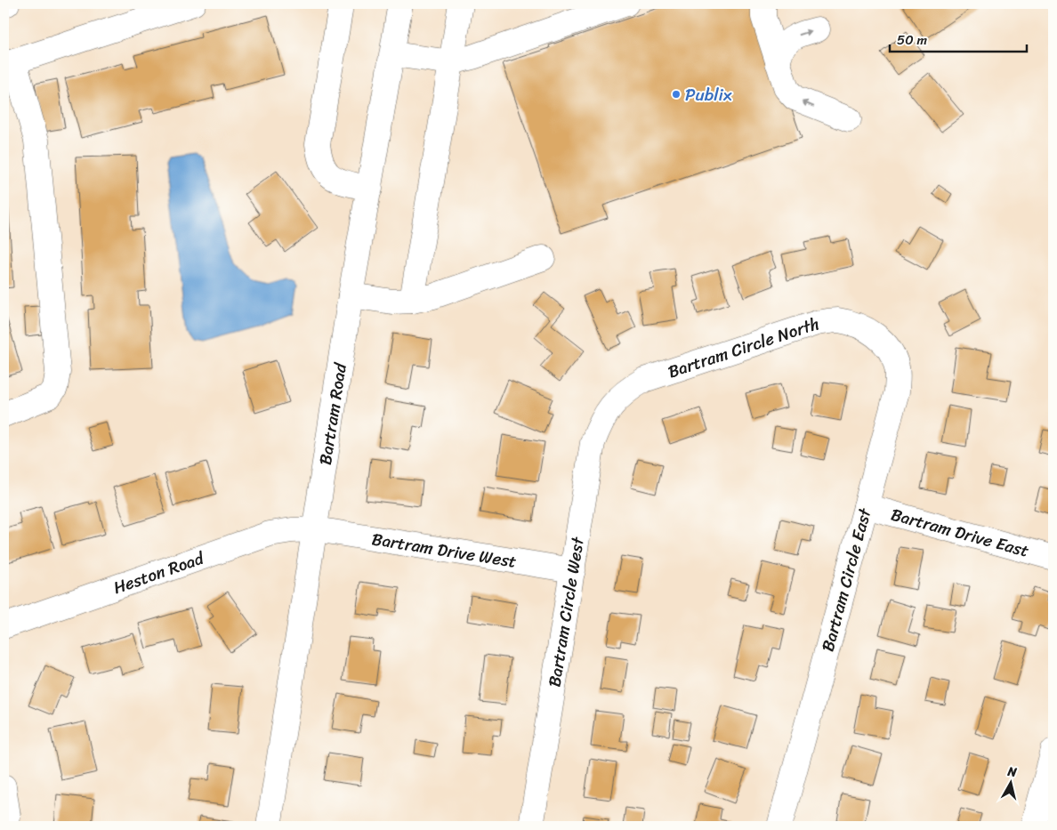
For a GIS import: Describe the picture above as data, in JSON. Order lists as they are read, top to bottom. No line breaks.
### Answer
{"streets":{"street":["Bartram Circle North","Bartram Road","Bartram Drive East","Bartram Drive West","Heston Road","Bartram Circle East","Bartram Circle West"]},"crossings":[["Bartram Circle North","Bartram Circle East"],["Bartram Circle North","Bartram Circle West"],["Bartram Road","Bartram Drive West"],["Bartram Road","Heston Road"],["Bartram Drive East","Bartram Circle East"],["Bartram Drive West","Heston Road"],["Bartram Drive West","Bartram Circle West"]],"places":["Publix"],"scale_bar":"50 m","north":"top"}
